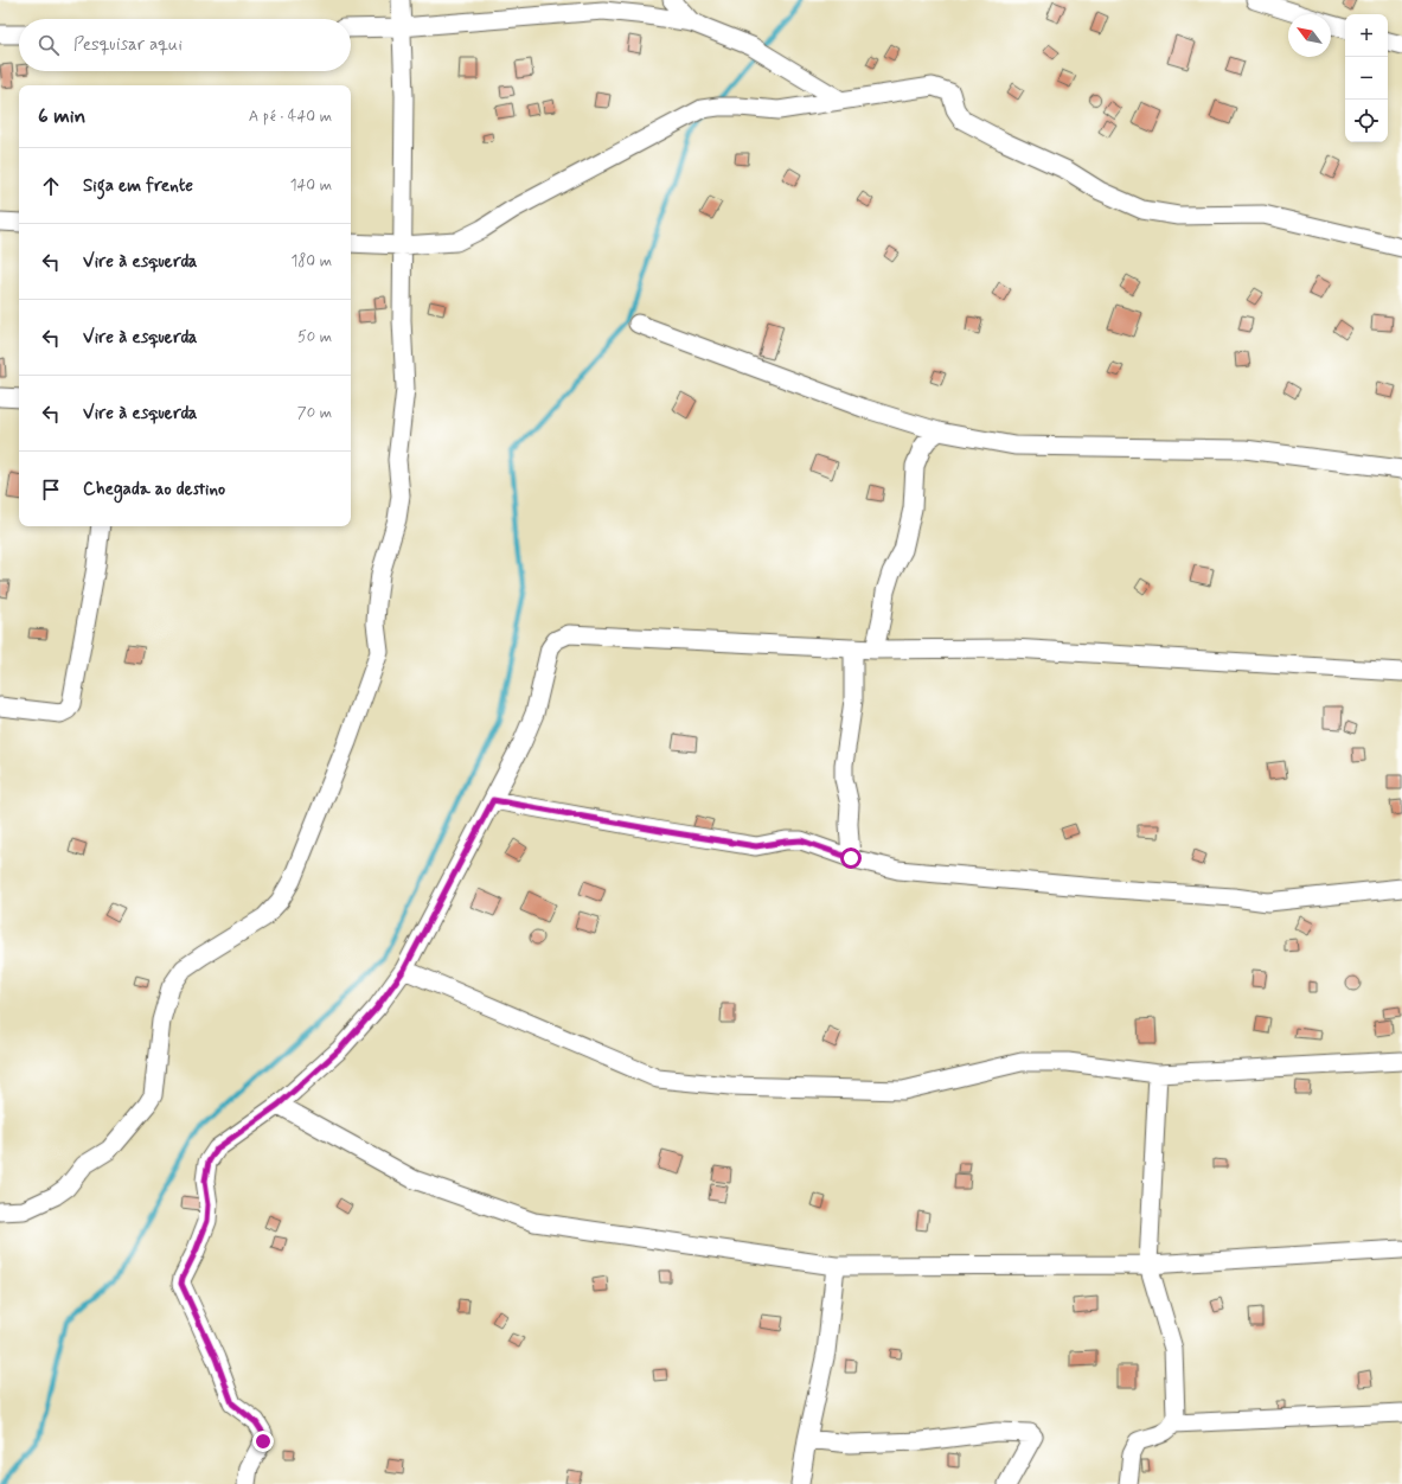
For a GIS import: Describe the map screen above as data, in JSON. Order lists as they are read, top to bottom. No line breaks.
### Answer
{"north":"top left","page":{"map_buttons":["+","−"],"search":"Pesquisar aqui","heading":["6 min","A pé · 440 m"],"list":[["Siga em frente","140 m"],["Vire à esquerda","180 m"],["Vire à esquerda","50 m"],["Vire à esquerda","70 m"],"Chegada ao destino"]}}
